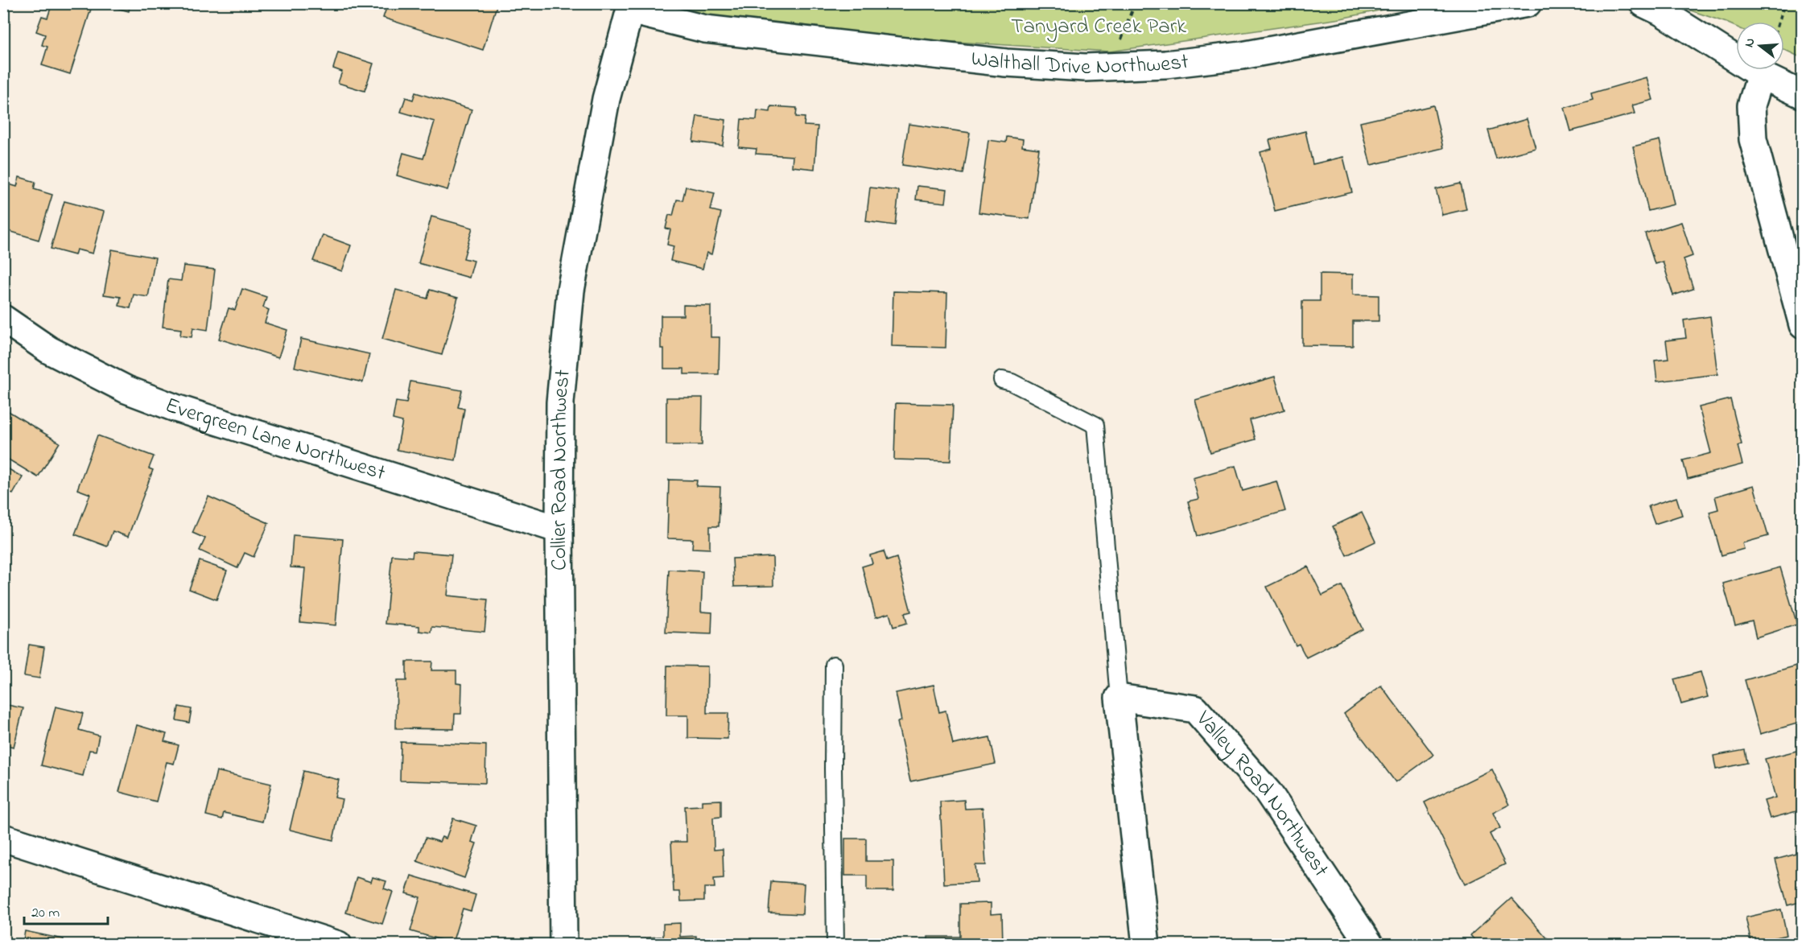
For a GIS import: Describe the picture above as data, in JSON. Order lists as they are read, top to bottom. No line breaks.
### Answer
{"streets":{"street":["Walthall Drive Northwest","Evergreen Lane Northwest","Collier Road Northwest","Valley Road Northwest"]},"crossings":[["Walthall Drive Northwest","Collier Road Northwest"],["Evergreen Lane Northwest","Collier Road Northwest"]],"parks":["Tanyard Creek Park"],"scale_bar":"20 m","north":"left"}
